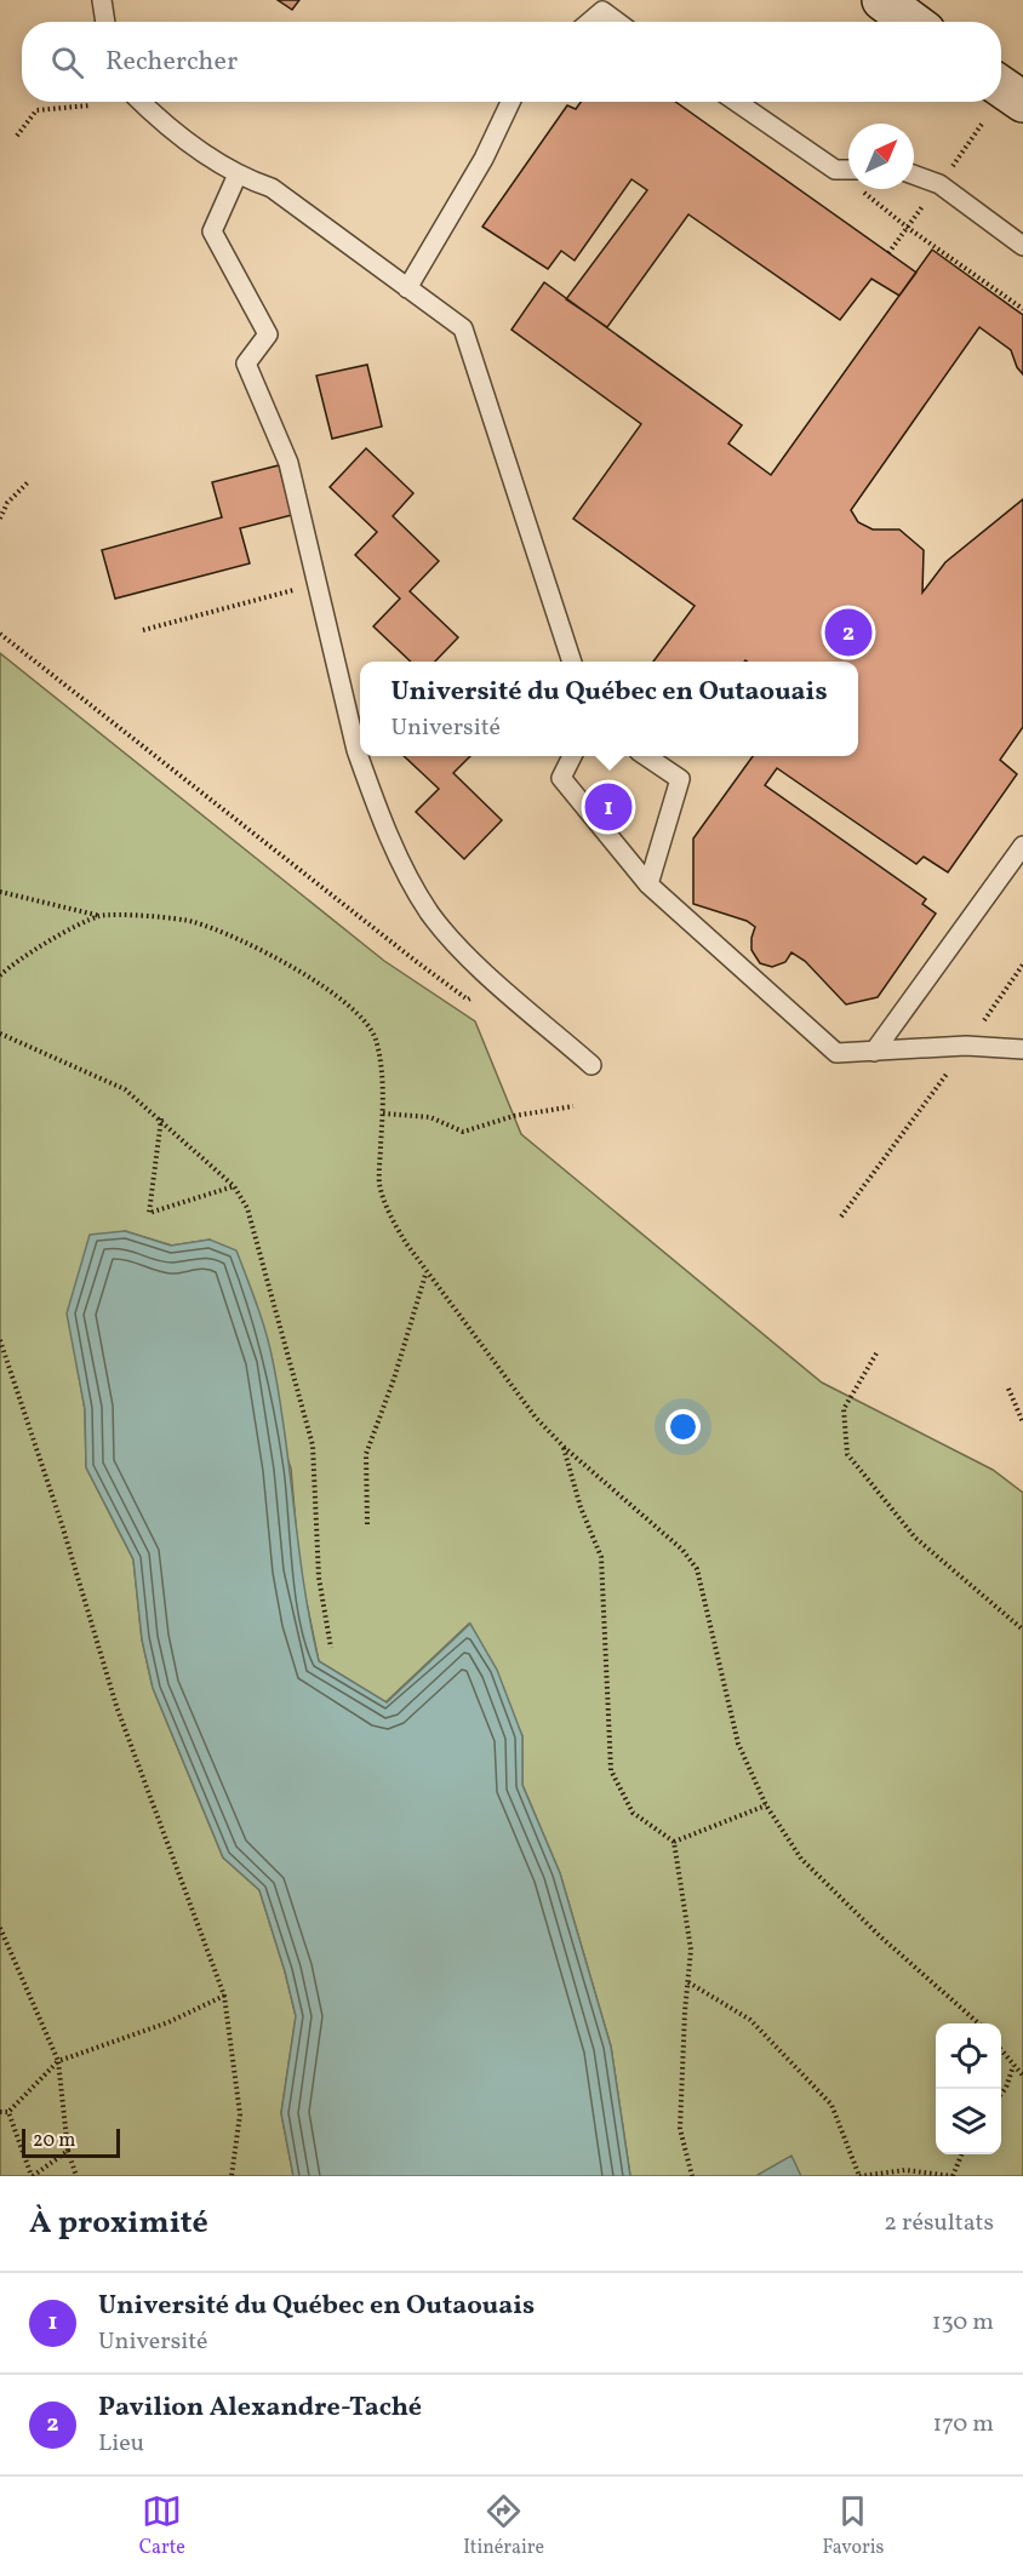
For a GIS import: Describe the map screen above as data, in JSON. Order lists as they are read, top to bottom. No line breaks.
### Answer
{"scale_bar":"20 m","north":"top right","page":{"search":"Rechercher","pins":["2","1"],"popup":["Université du Québec en Outaouais","Université"],"scale":"20 m","heading":["À proximité","2 résultats"],"list":[{"mark":"1","name":"Université du Québec en Outaouais","note":"Université","value":"130 m"},{"mark":"2","name":"Pavilion Alexandre-Taché","note":"Lieu","value":"170 m"}],"nav":["Carte","Itinéraire","Favoris"]}}
